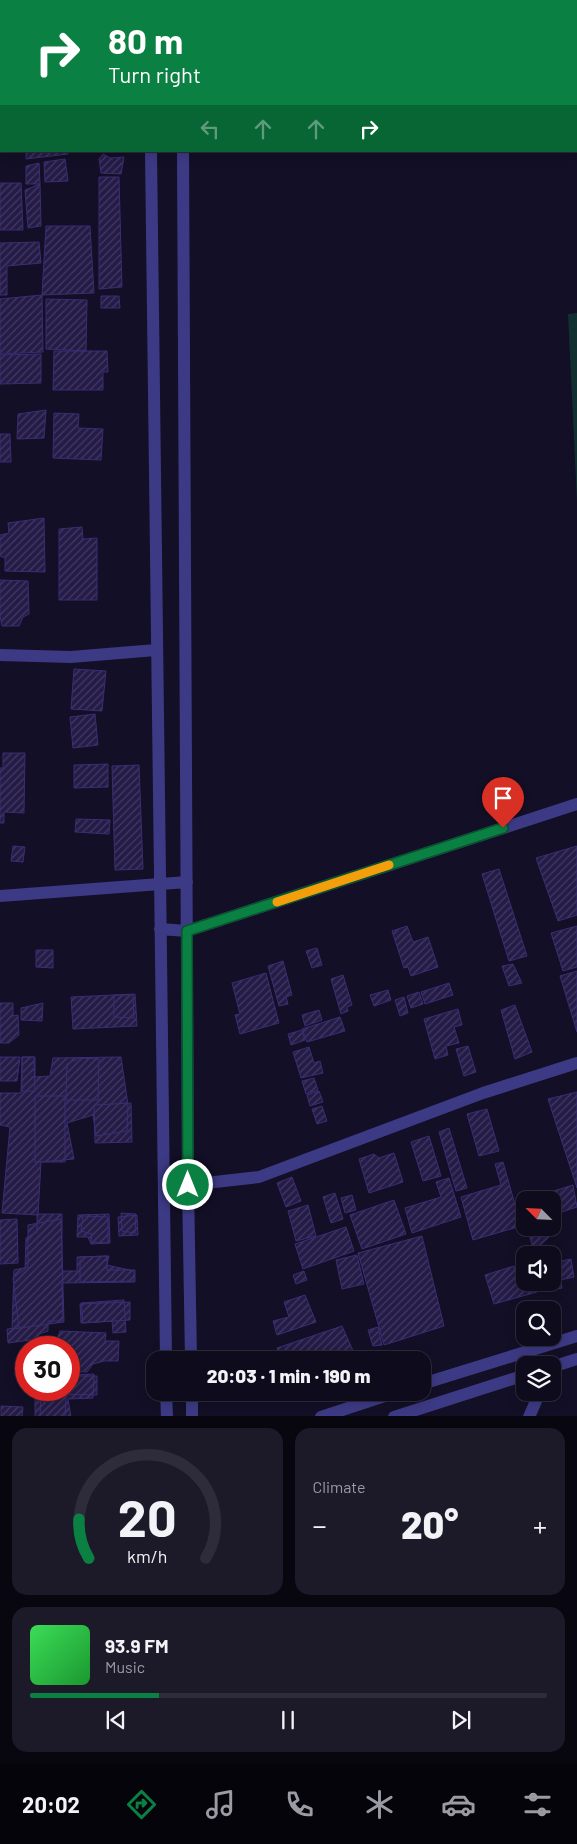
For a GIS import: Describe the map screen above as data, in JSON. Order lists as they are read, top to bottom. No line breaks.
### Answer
{"north":"top left","page":{"turn":["80 m","Turn right"],"limit":"30","trip":"20:03 · 1 min · 190 m","tile":"Climate","heat":["−","20°","+"],"song":["93.9 FM","Music"],"tabs":"20:02","gauge":["20","km/h"]}}
